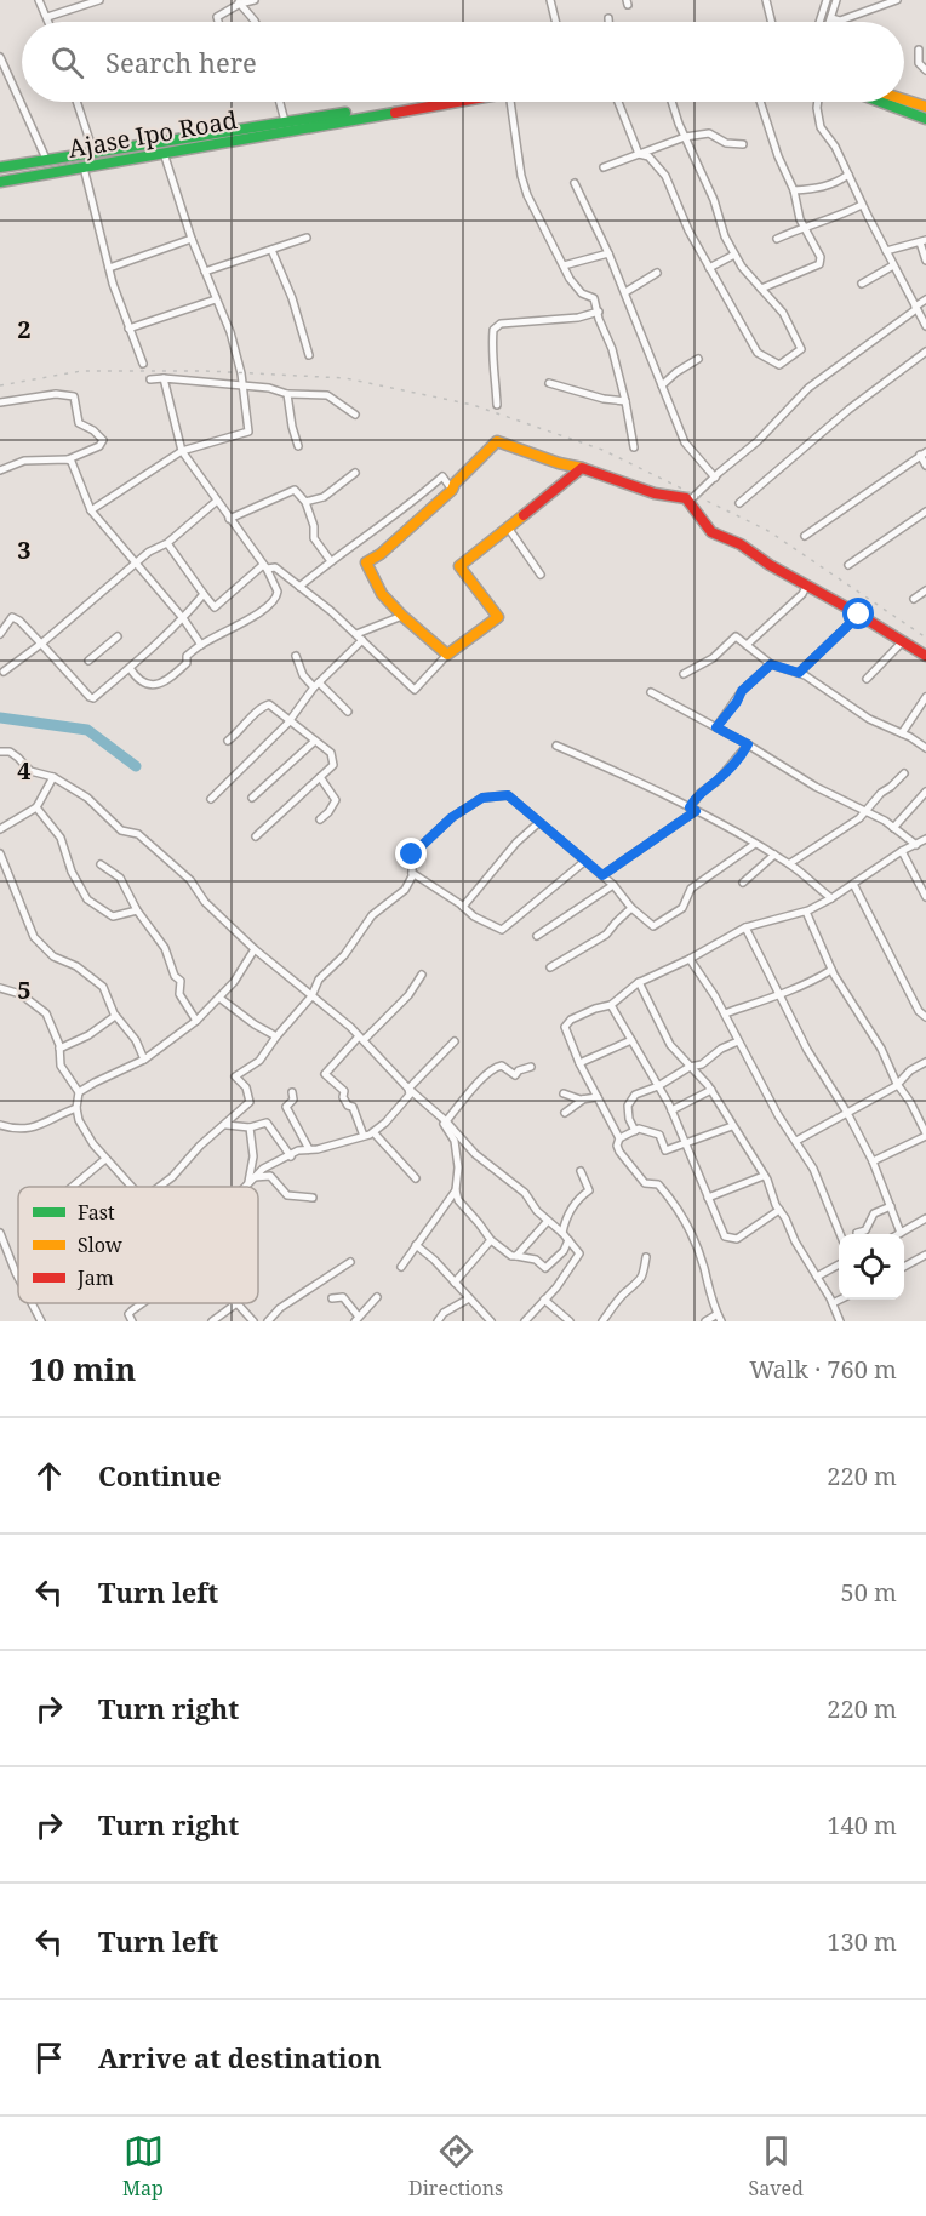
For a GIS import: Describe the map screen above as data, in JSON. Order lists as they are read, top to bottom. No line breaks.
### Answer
{"streets":{"main road":["Ajase Ipo Road"]},"legend":["Fast","Slow","Jam"],"page":{"search":"Search here","heading":["10 min","Walk · 760 m"],"list":[["Continue","220 m"],["Turn left","50 m"],["Turn right","220 m"],["Turn right","140 m"],["Turn left","130 m"],"Arrive at destination"],"nav":["Map","Directions","Saved"]},"grid":{"rows":["2","3","4","5"]}}
